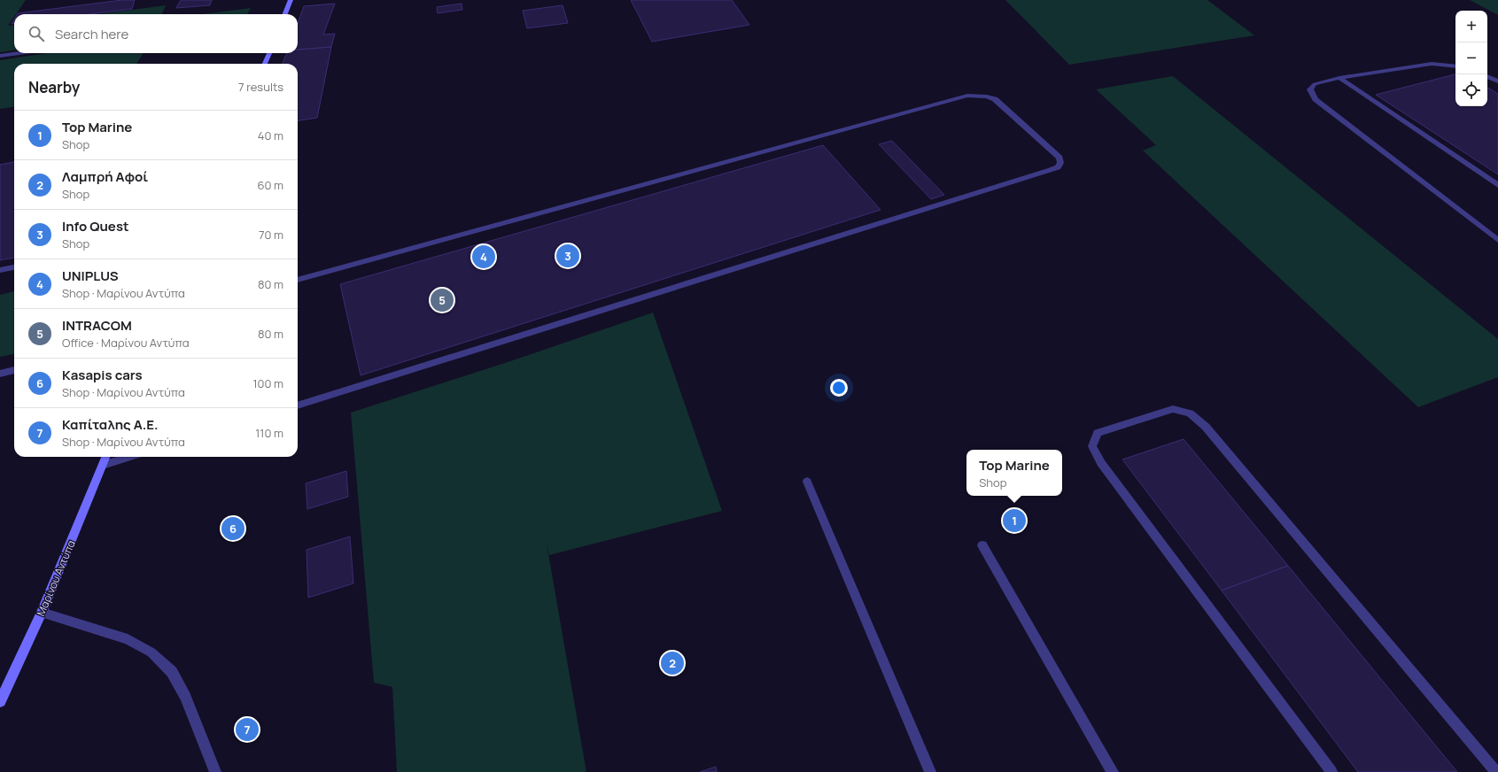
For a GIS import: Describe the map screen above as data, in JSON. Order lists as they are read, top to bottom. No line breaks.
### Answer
{"streets":{"main road":["Μαρίνου Αντύπα"]},"page":{"map_buttons":["+","−"],"search":"Search here","heading":["Nearby","7 results"],"list":[{"mark":"1","name":"Top Marine","note":"Shop","value":"40 m"},{"mark":"2","name":"Λαμπρή Αφοί","note":"Shop","value":"60 m"},{"mark":"3","name":"Info Quest","note":"Shop","value":"70 m"},{"mark":"4","name":"UNIPLUS","note":"Shop · Μαρίνου Αντύπα","value":"80 m"},{"mark":"5","name":"INTRACOM","note":"Office · Μαρίνου Αντύπα","value":"80 m"},{"mark":"6","name":"Kasapis cars","note":"Shop · Μαρίνου Αντύπα","value":"100 m"},{"mark":"7","name":"Καπίταλης Α.Ε.","note":"Shop · Μαρίνου Αντύπα","value":"110 m"}],"pins":["3","4","5","1","6","2","7"],"popup":["Top Marine","Shop"]}}
